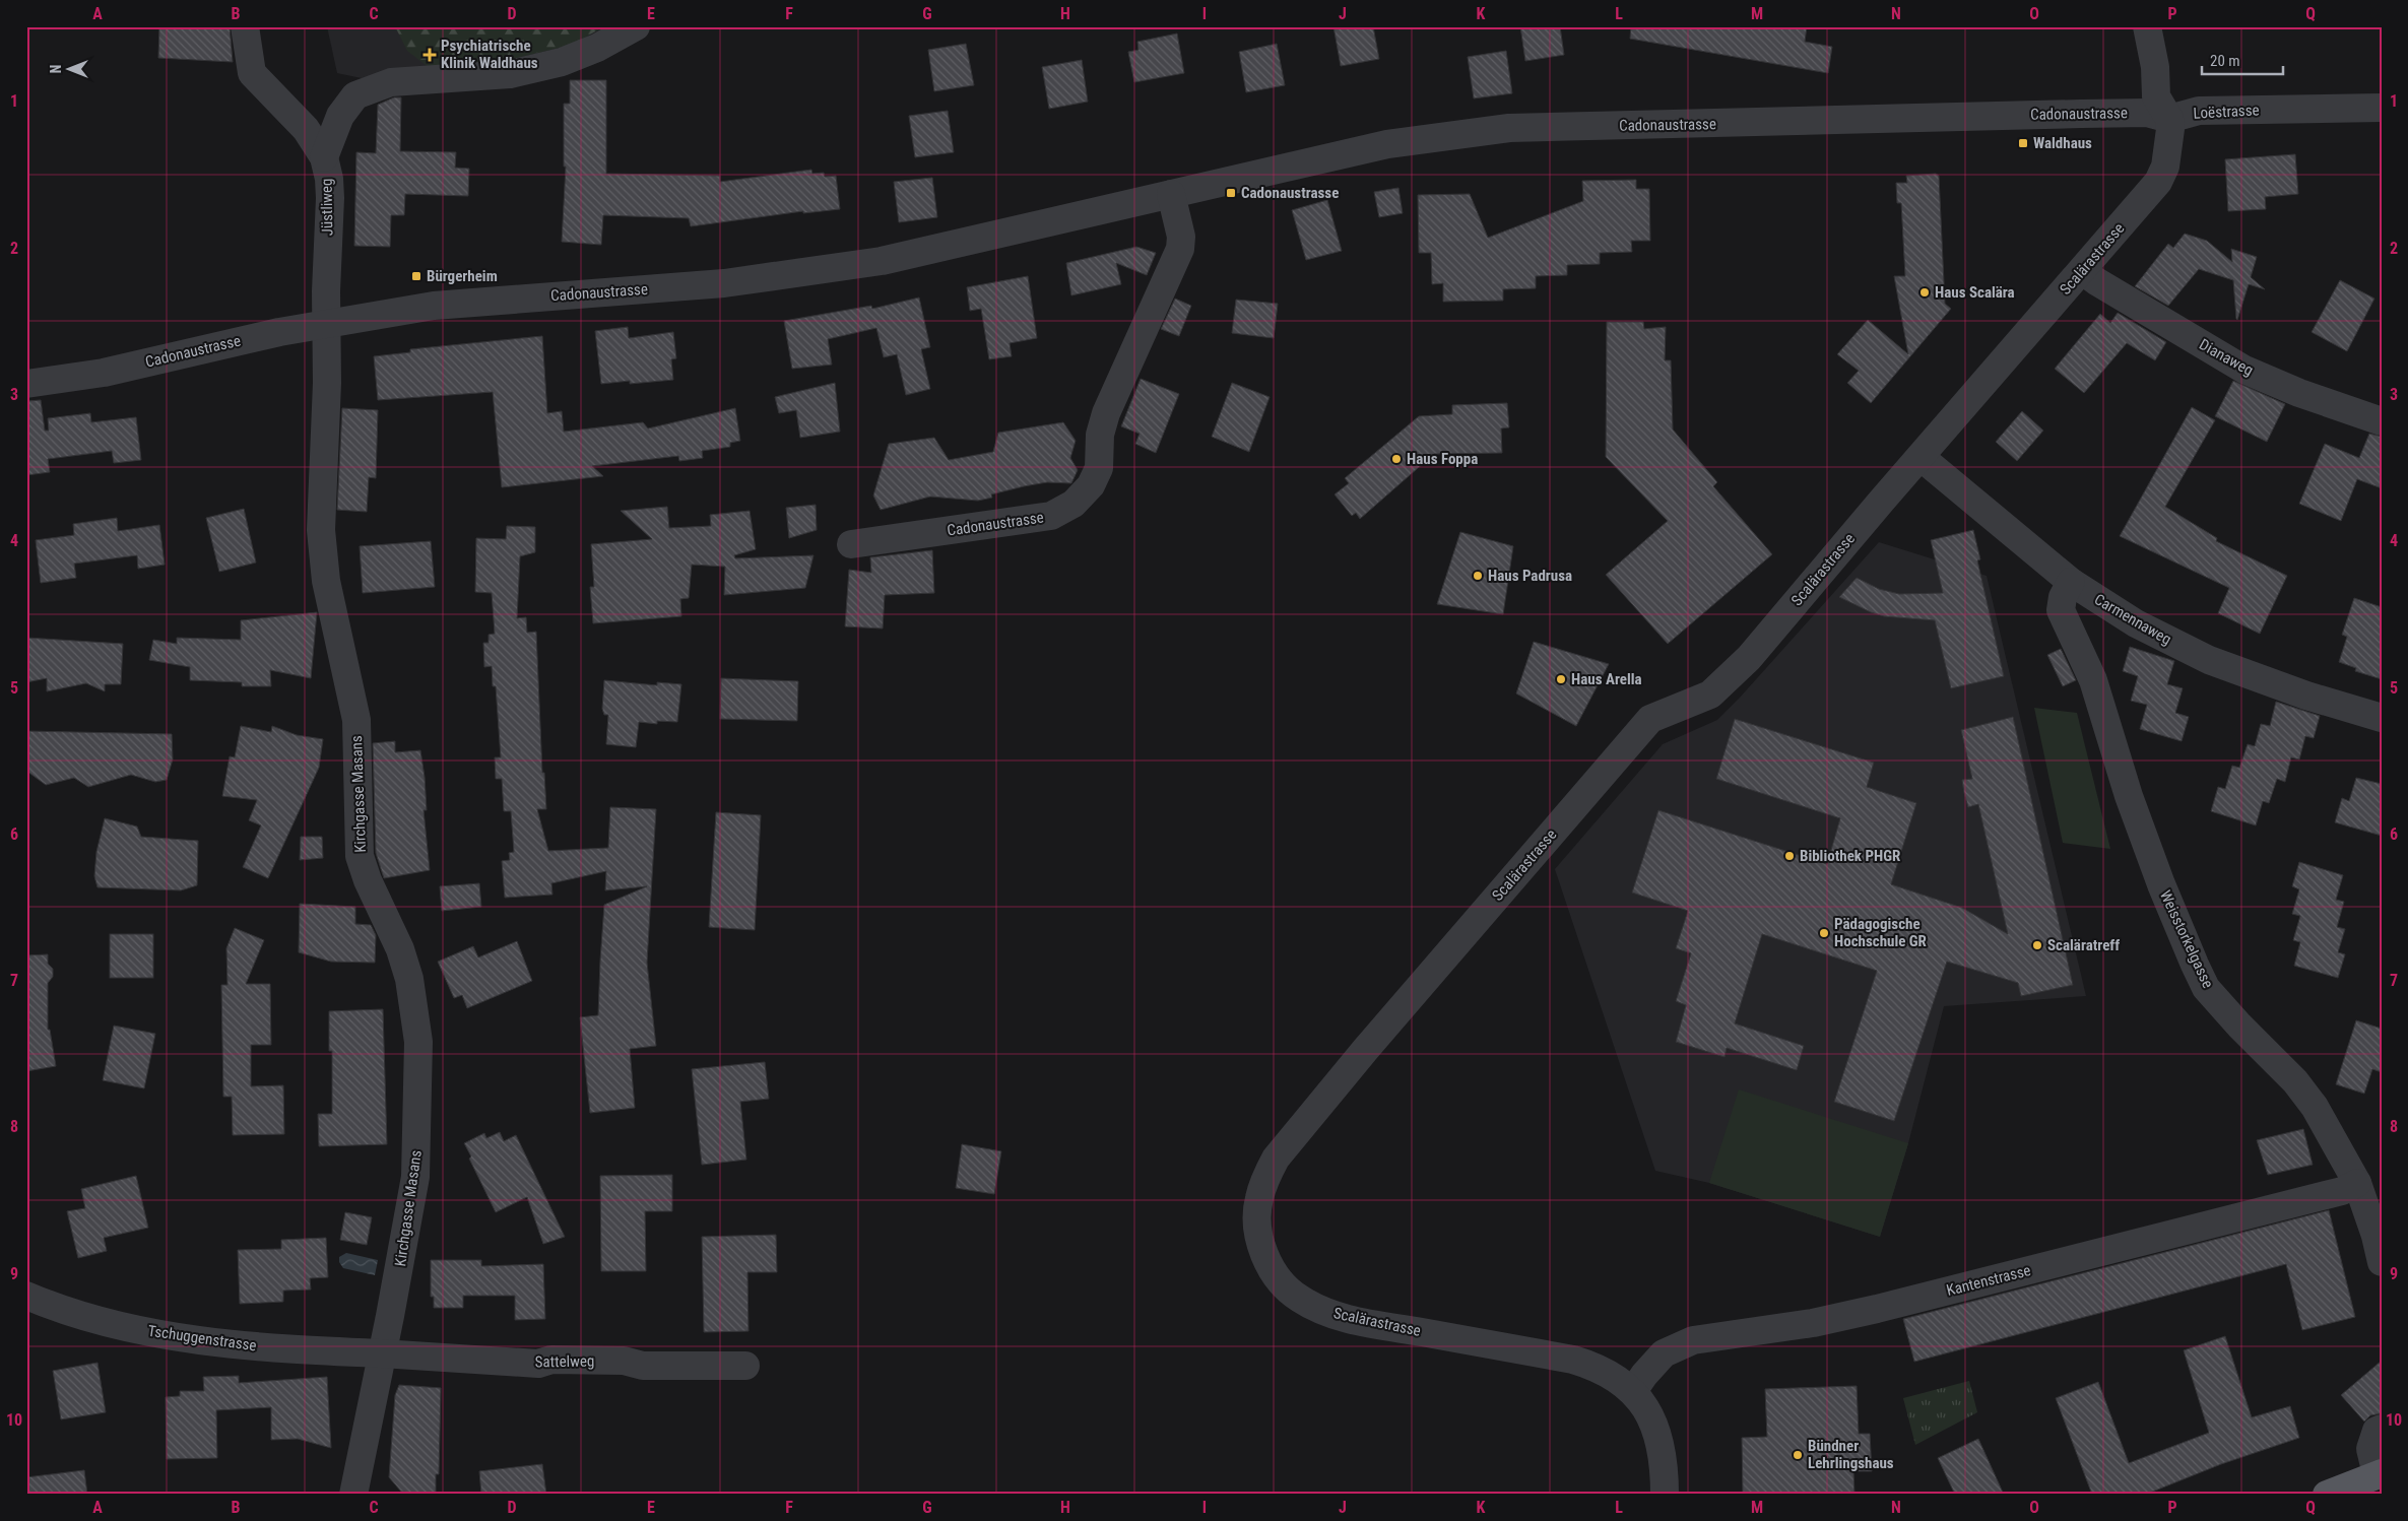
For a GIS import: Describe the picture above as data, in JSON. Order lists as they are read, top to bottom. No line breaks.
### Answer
{"streets":{"street":["Loëstrasse","Cadonaustrasse","Jüstliweg","Scalärastrasse","Dianaweg","Carmennaweg","Kirchgasse Masans","Weisstorkelgasse","Kantenstrasse","Tschuggenstrasse","Sattelweg"]},"crossings":[["Loëstrasse","Cadonaustrasse"],["Loëstrasse","Scalärastrasse"],["Cadonaustrasse","Jüstliweg"],["Cadonaustrasse","Scalärastrasse"],["Cadonaustrasse","Kirchgasse Masans"],["Jüstliweg","Kirchgasse Masans"],["Scalärastrasse","Dianaweg"],["Scalärastrasse","Carmennaweg"],["Scalärastrasse","Kantenstrasse"],["Carmennaweg","Weisstorkelgasse"],["Kirchgasse Masans","Tschuggenstrasse"],["Kirchgasse Masans","Sattelweg"],["Weisstorkelgasse","Kantenstrasse"],["Tschuggenstrasse","Sattelweg"]],"places":{"health":["Psychiatrische Klinik Waldhaus"],"transit":["Waldhaus","Cadonaustrasse","Bürgerheim"],"other":["Haus Scalära","Haus Foppa","Haus Padrusa","Haus Arella","Bibliothek PHGR","Pädagogische Hochschule GR","Scaläratreff","Bündner Lehrlingshaus"]},"scale_bar":"20 m","north":"left","grid":{"columns":["A","B","C","D","E","F","G","H","I","J","K","L","M","N","O","P","Q"],"rows":["1","2","3","4","5","6","7","8","9","10"]}}
